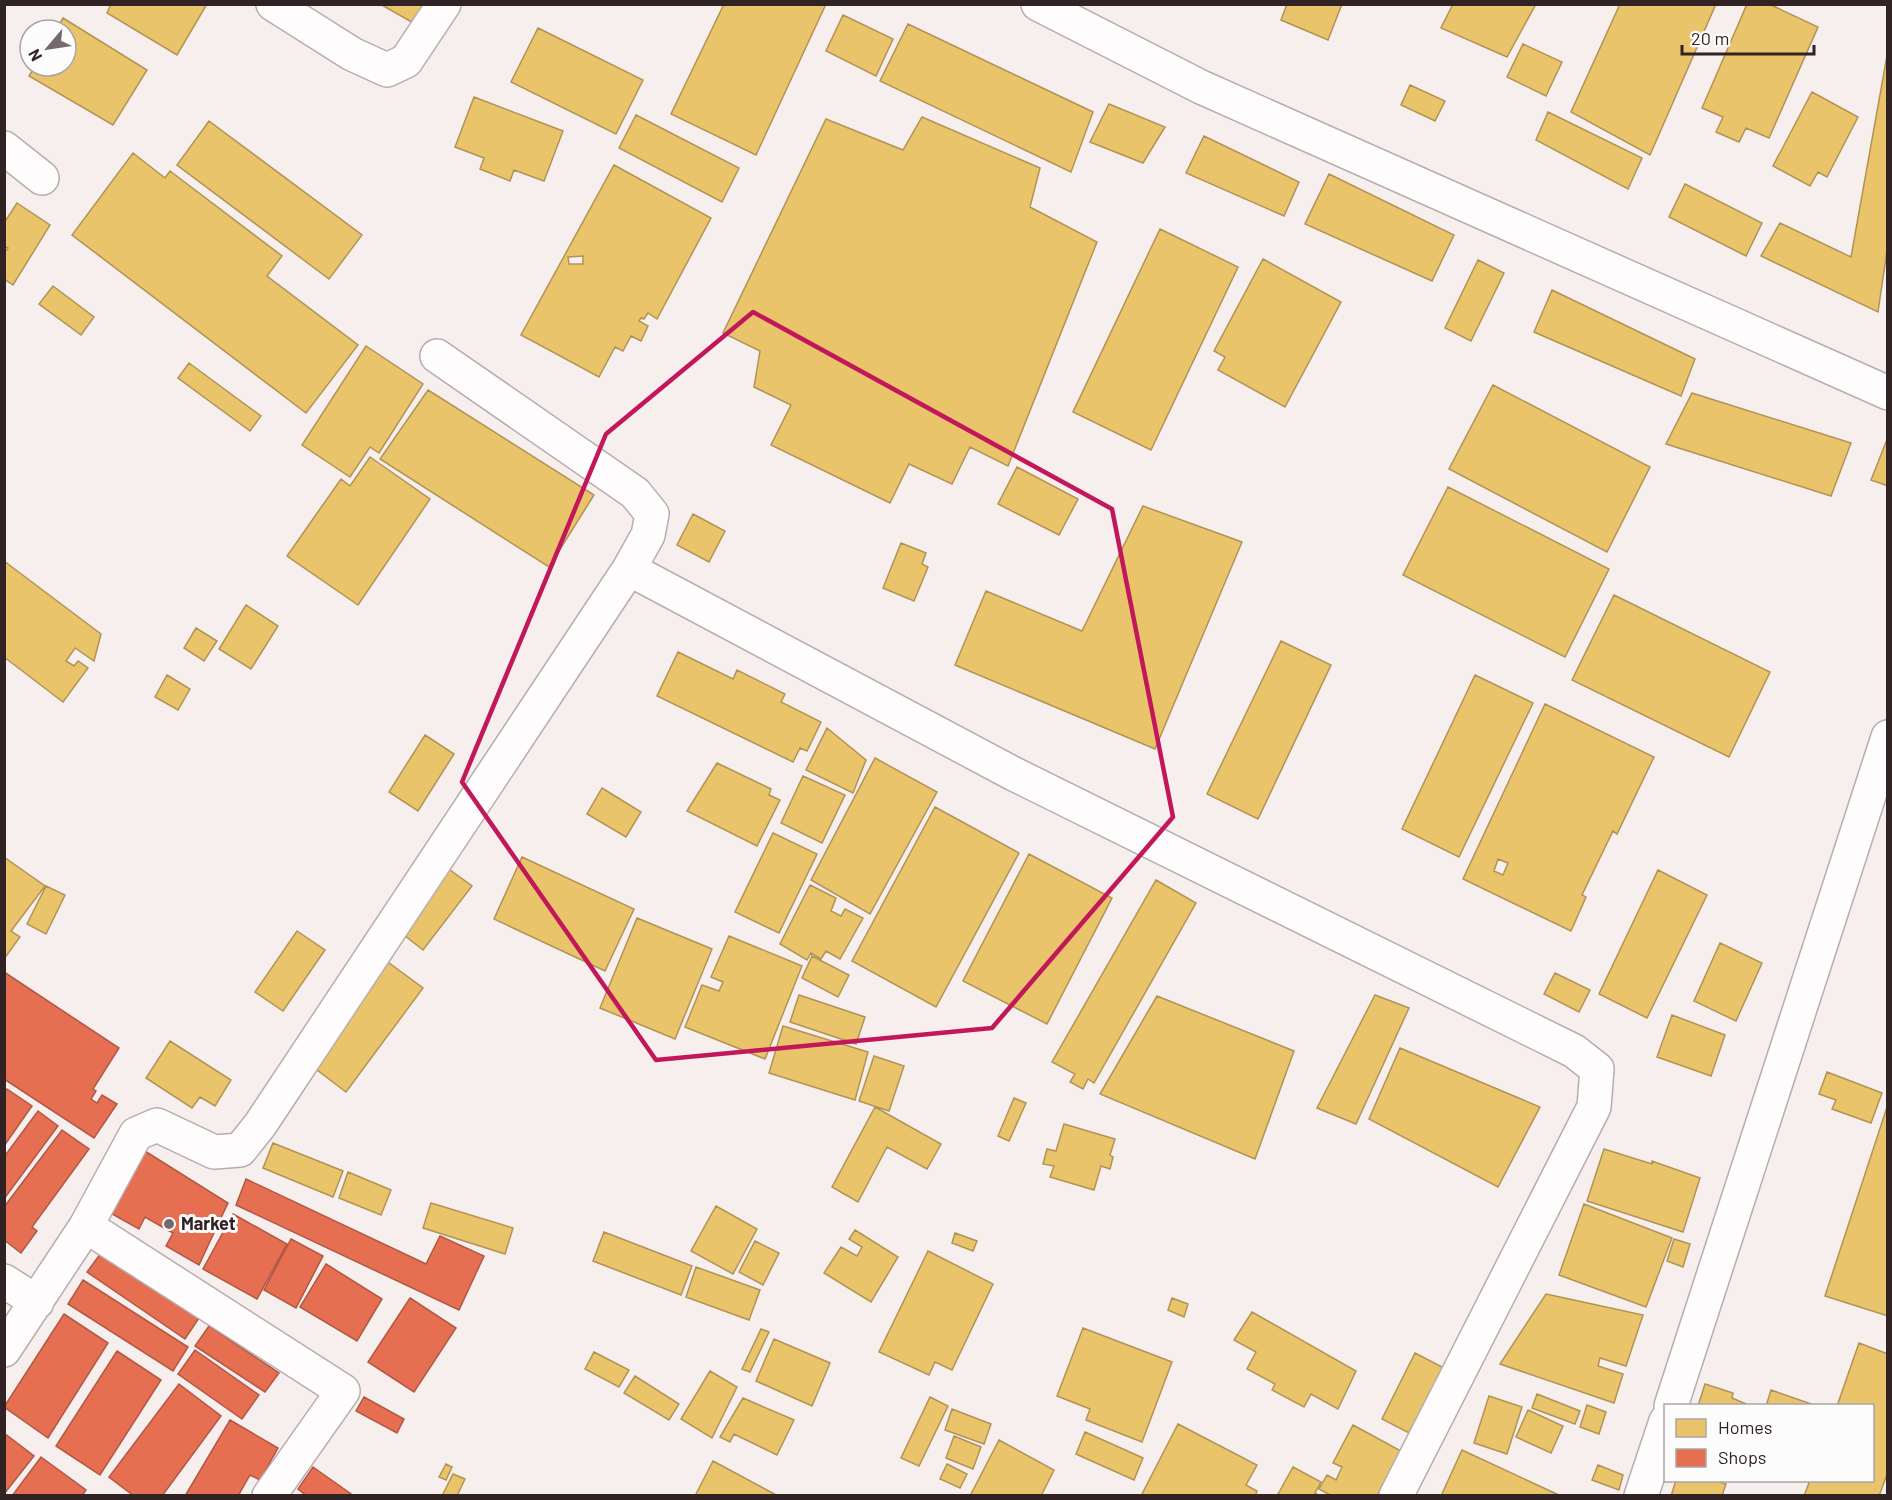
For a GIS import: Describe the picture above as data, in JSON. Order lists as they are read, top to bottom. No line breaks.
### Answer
{"places":["Market"],"legend":["Homes","Shops"],"scale_bar":"20 m","north":"bottom left"}
